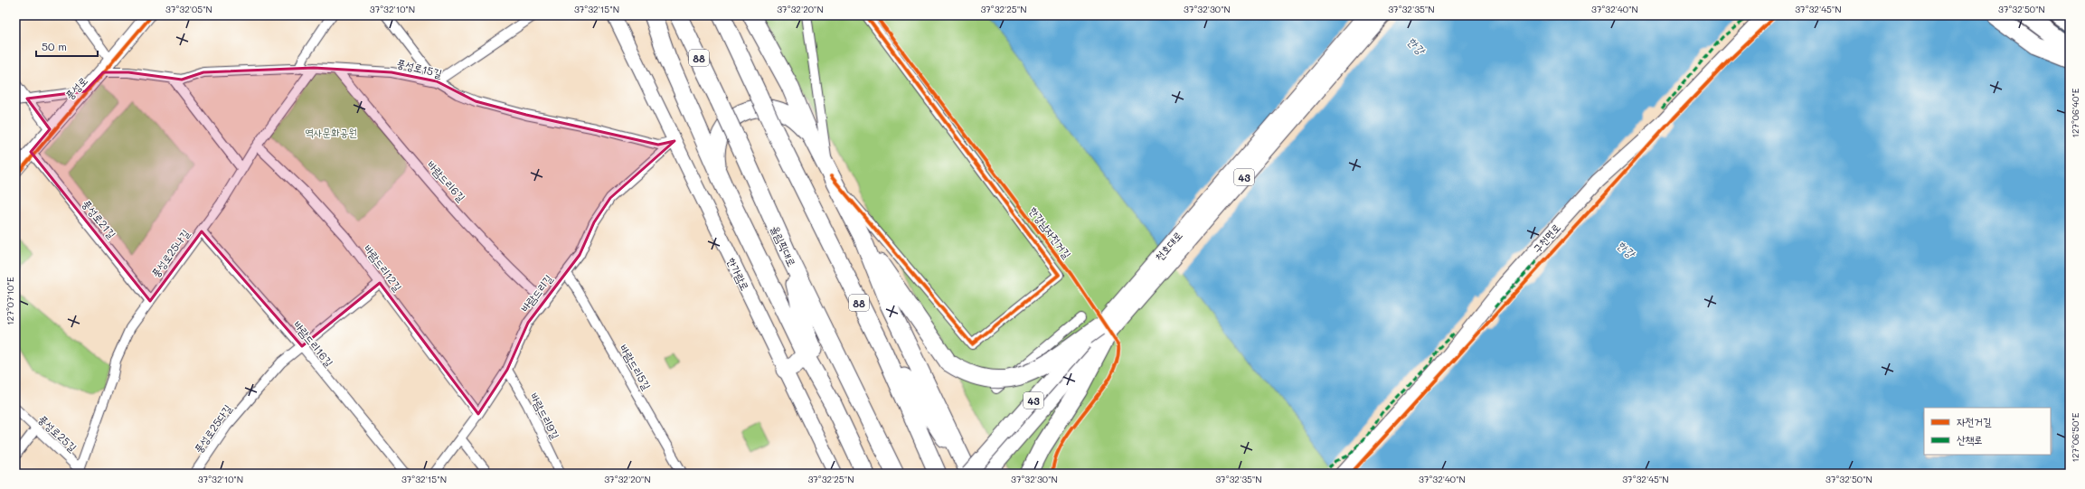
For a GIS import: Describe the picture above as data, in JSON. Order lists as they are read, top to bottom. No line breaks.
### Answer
{"streets":{"highway":["88","올림픽대로"],"main road":["43","천호대로"],"street":["풍성로15길","풍성로","바람드리6길","풍성로21길","구천면로","풍성로25나길","바람드리12길","한가람로","바람드리길","바람드리16길","바람드리5길","바람드리9길","풍성로25다길","풍성로25길"],"cycle path":["한강남자전거길"]},"crossings":[["풍성로15길","풍성로"],["풍성로15길","바람드리6길"],["풍성로15길","풍성로25나길"],["풍성로15길","한가람로"],["풍성로15길","바람드리길"],["풍성로","풍성로21길"],["바람드리6길","바람드리길"],["풍성로21길","풍성로25나길"],["풍성로25나길","바람드리12길"],["풍성로25나길","바람드리16길"],["풍성로25나길","풍성로25길"],["바람드리12길","바람드리길"],["바람드리12길","풍성로25다길"],["한가람로","바람드리길"],["바람드리길","바람드리5길"],["바람드리길","바람드리9길"],["바람드리16길","풍성로25다길"]],"water":["한강"],"parks":["역사문화공원"],"legend":["자전거길","산책로"],"scale_bar":"50 m","coordinates":["37°32'05\"N","37°32'10\"N","37°32'15\"N","37°32'20\"N","37°32'25\"N","37°32'30\"N","37°32'35\"N","37°32'40\"N","37°32'45\"N","37°32'50\"N","127°06'40\"E","127°07'10\"E","127°06'50\"E"]}
